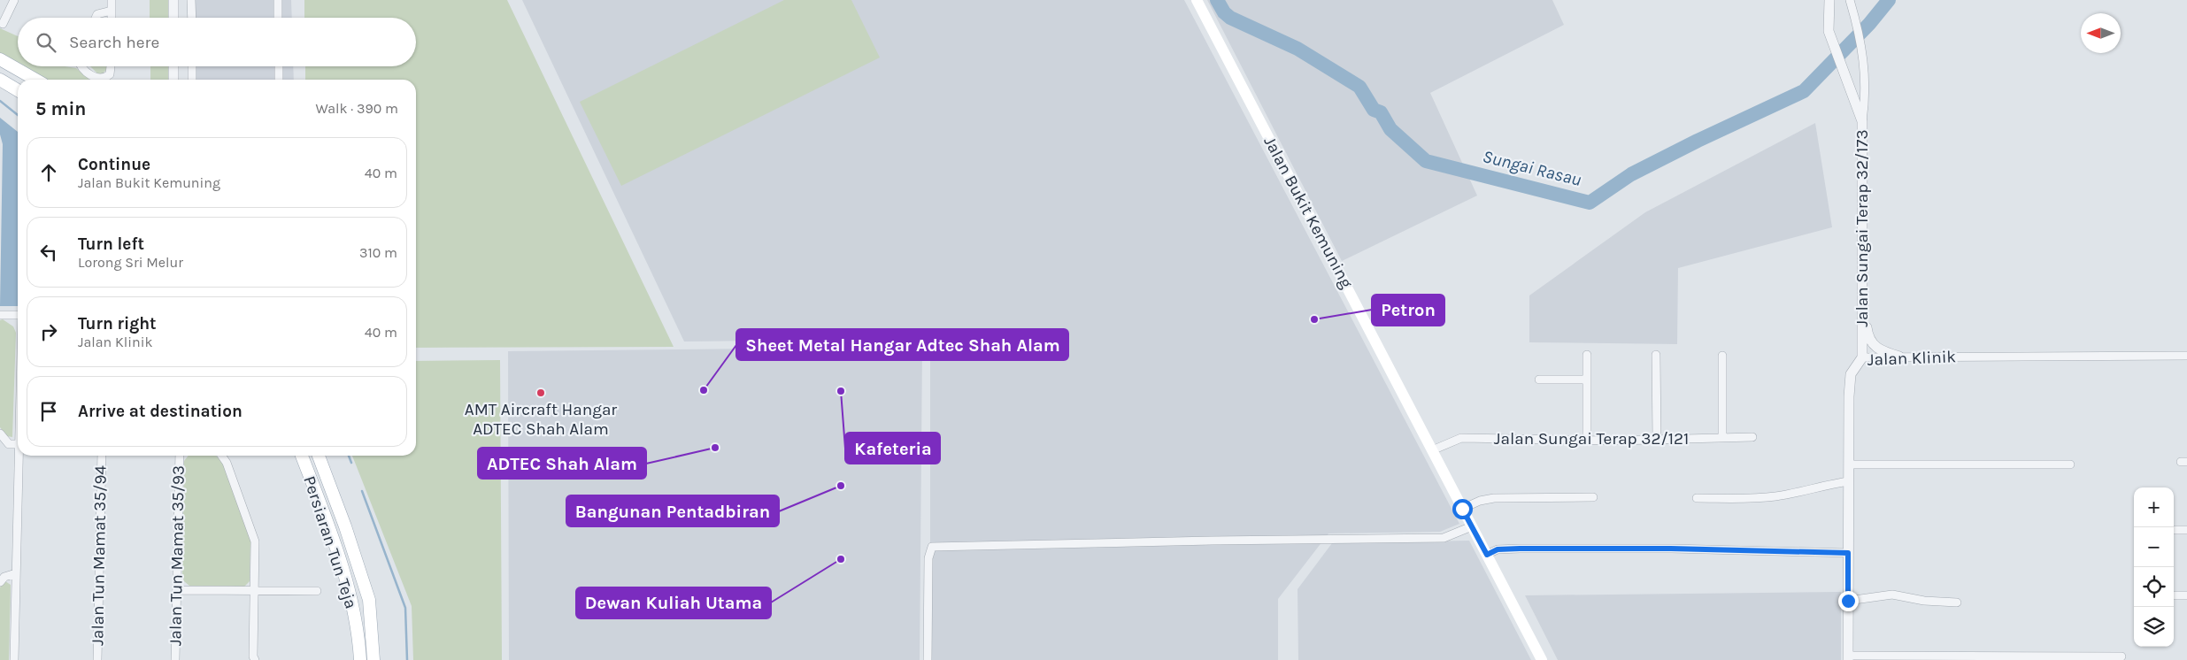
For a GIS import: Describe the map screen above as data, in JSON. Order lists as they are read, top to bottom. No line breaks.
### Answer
{"streets":{"main road":["Jalan Bukit Kemuning","Persiaran Tun Teja"],"street":["Jalan Sungai Terap 32/173","Jalan Klinik","Jalan Sungai Terap 32/121","Jalan Tun Mamat 35/94","Jalan Tun Mamat 35/93"]},"crossings":[["Jalan Bukit Kemuning","Jalan Sungai Terap 32/121"],["Jalan Sungai Terap 32/173","Jalan Klinik"]],"water":["Sungai Rasau"],"places":["Petron","Sheet Metal Hangar Adtec Shah Alam","Kafeteria","AMT Aircraft Hangar ADTEC Shah Alam","ADTEC Shah Alam","Bangunan Pentadbiran","Dewan Kuliah Utama"],"north":"left","page":{"search":"Search here","heading":["5 min","Walk · 390 m"],"list":[["Continue","Jalan Bukit Kemuning","40 m"],["Turn left","Lorong Sri Melur","310 m"],["Turn right","Jalan Klinik","40 m"],"Arrive at destination"],"map_buttons":["+","−"]}}
